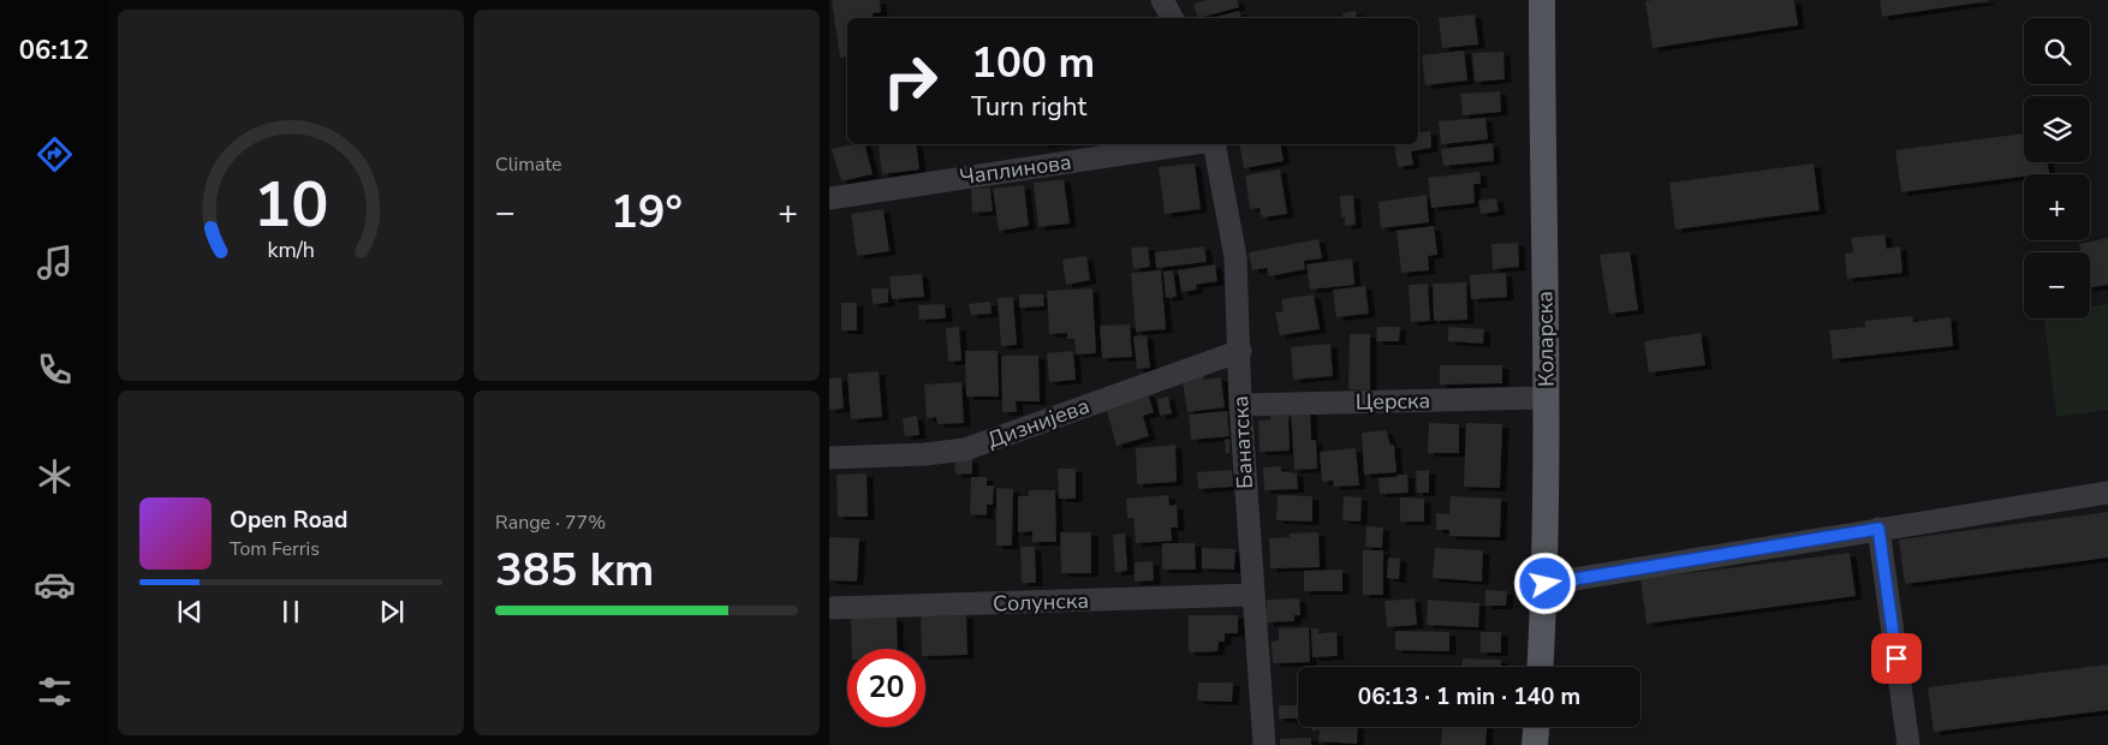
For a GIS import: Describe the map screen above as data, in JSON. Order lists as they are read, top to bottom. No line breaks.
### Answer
{"streets":{"main road":["Коларска"],"street":["Чаплинова","Церска","Дизнијева","Банатска","Солунска"]},"crossings":[["Коларска","Церска"],["Церска","Банатска"],["Дизнијева","Банатска"],["Банатска","Солунска"]],"page":{"tabs":"06:12","tile":["Climate",["Range · 77%","385 km"]],"map_buttons":["+","−"],"turn":["100 m","Turn right"],"heat":["−","19°","+"],"song":["Open Road","Tom Ferris"],"limit":"20","trip":"06:13 · 1 min · 140 m","gauge":["10","km/h"]}}
